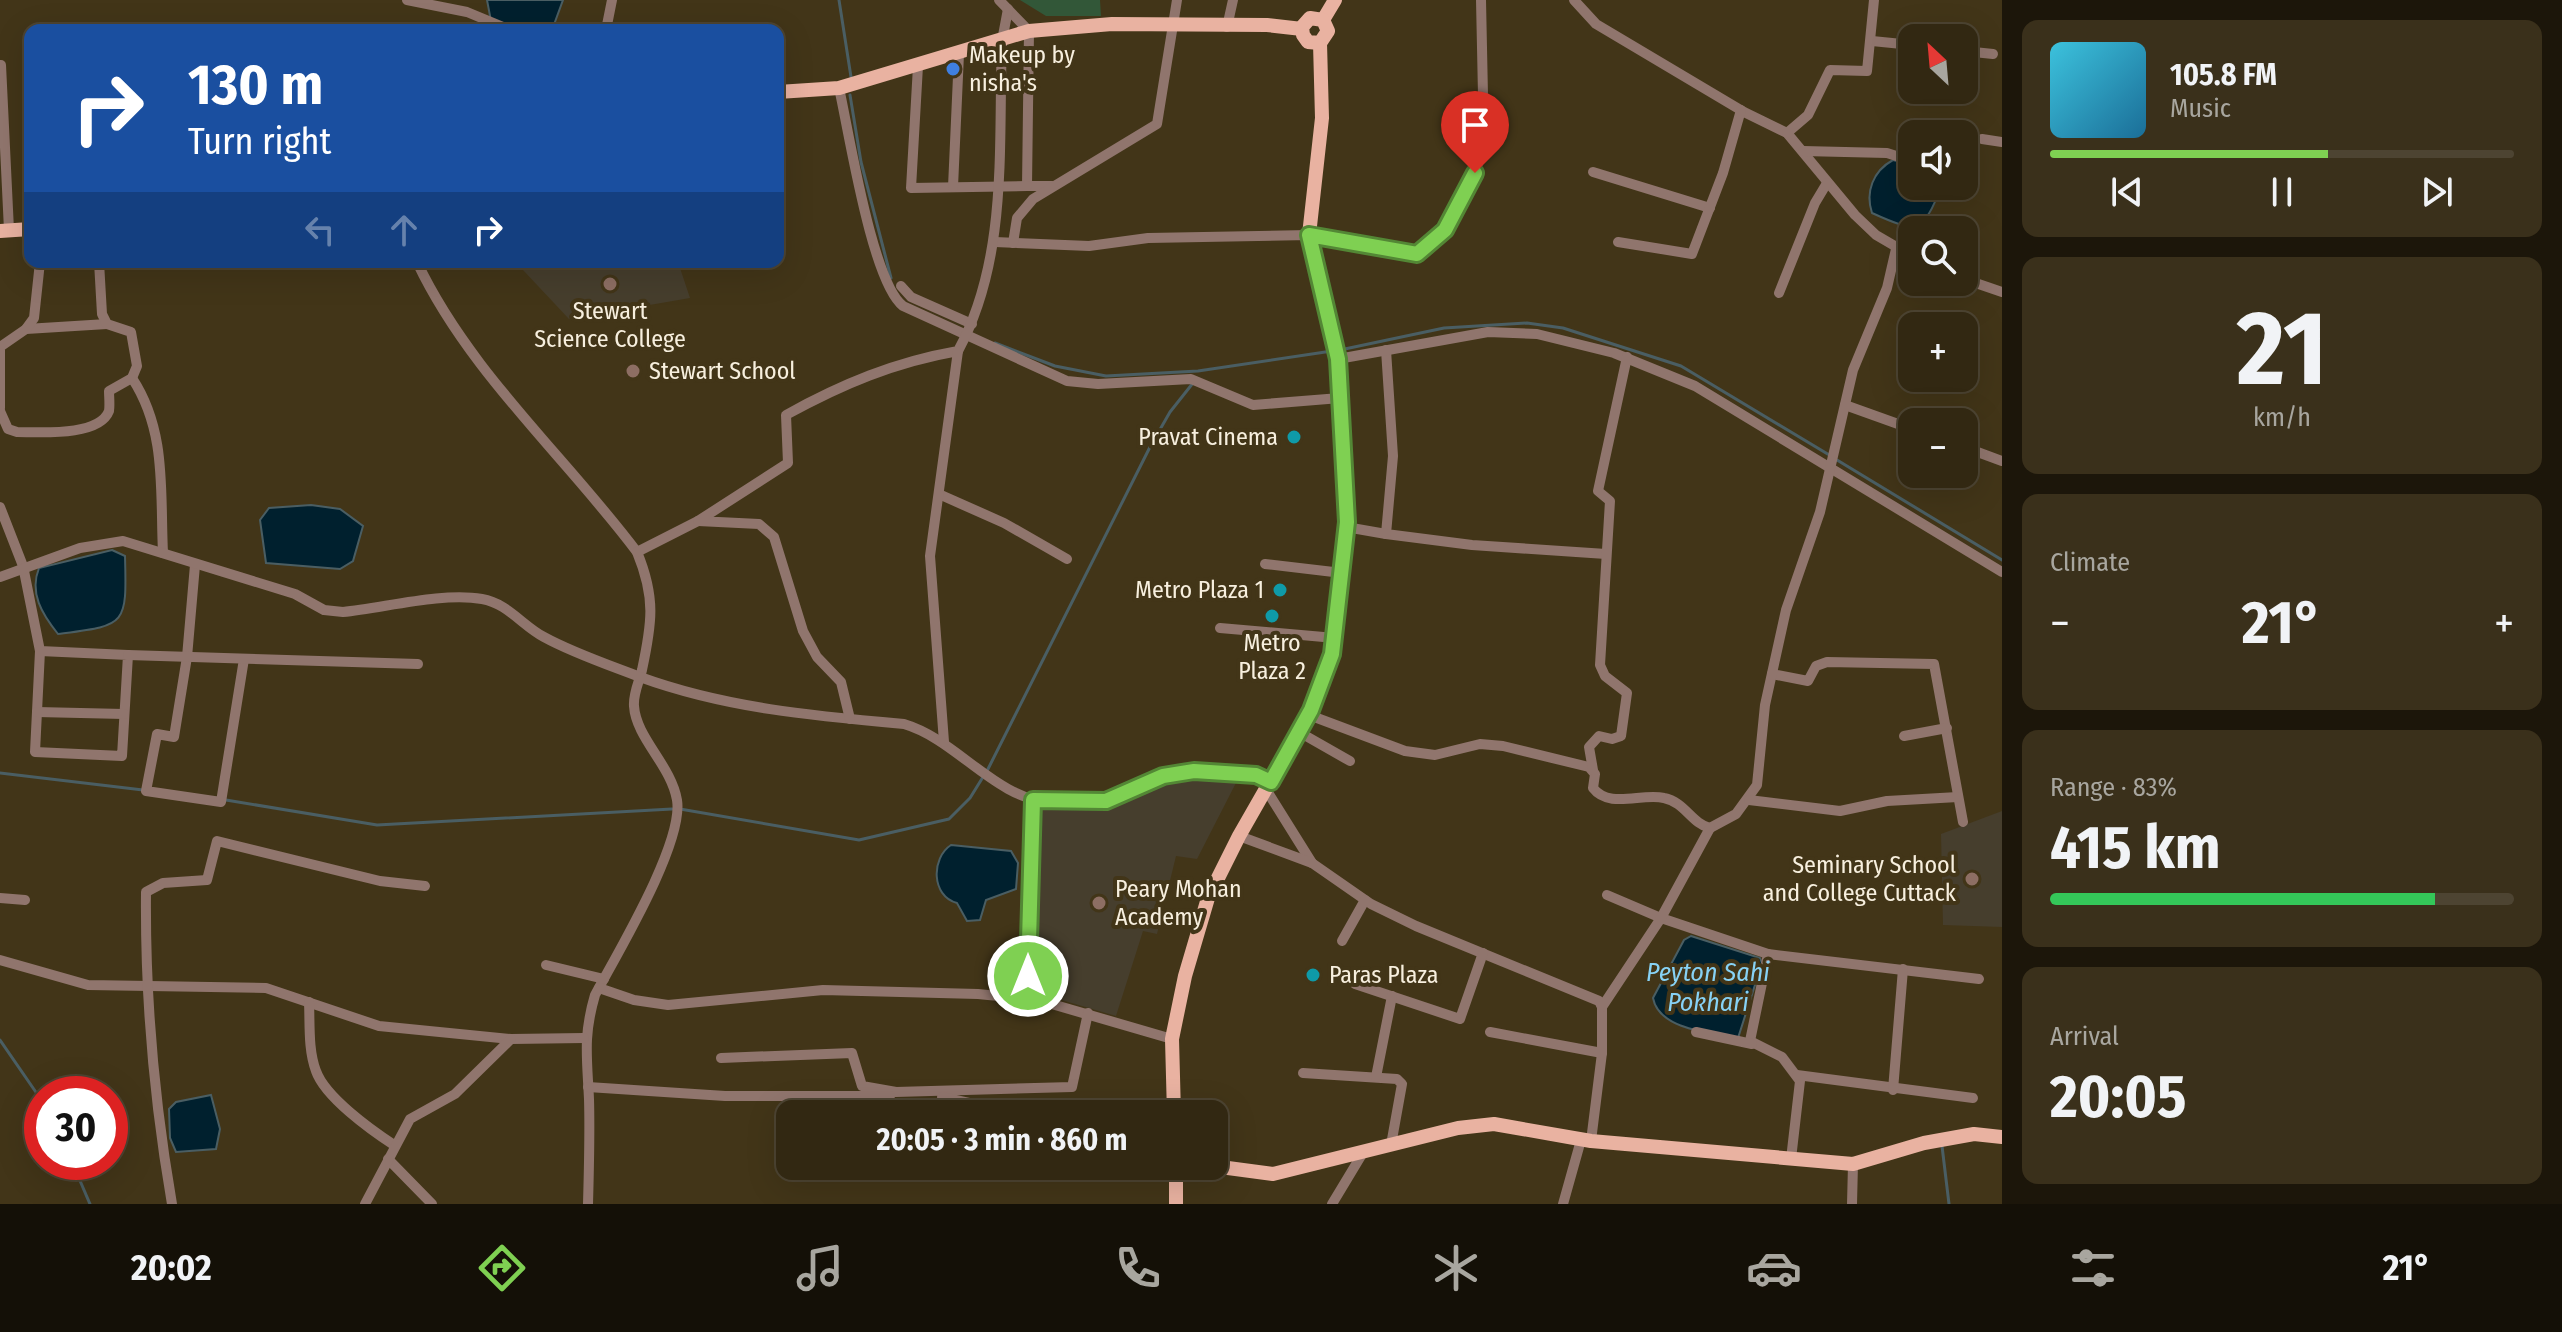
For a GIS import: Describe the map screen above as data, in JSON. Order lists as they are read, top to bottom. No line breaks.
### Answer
{"water":["Peyton Sahi Pokhari"],"places":["Makeup by nisha's","Stewart Science College","Stewart School","Pravat Cinema","Metro Plaza 1","Metro Plaza 2","Seminary School and College Cuttack","Peary Mohan Academy","Paras Plaza"],"north":"top left","page":{"map_buttons":["+","−"],"turn":["130 m","Turn right"],"song":["105.8 FM","Music"],"tile":[["21","km/h"],"Climate",["Range · 83%","415 km"],["Arrival","20:05"]],"heat":["−","21°","+"],"limit":"30","trip":"20:05 · 3 min · 860 m","tabs":["20:02","21°"]}}
